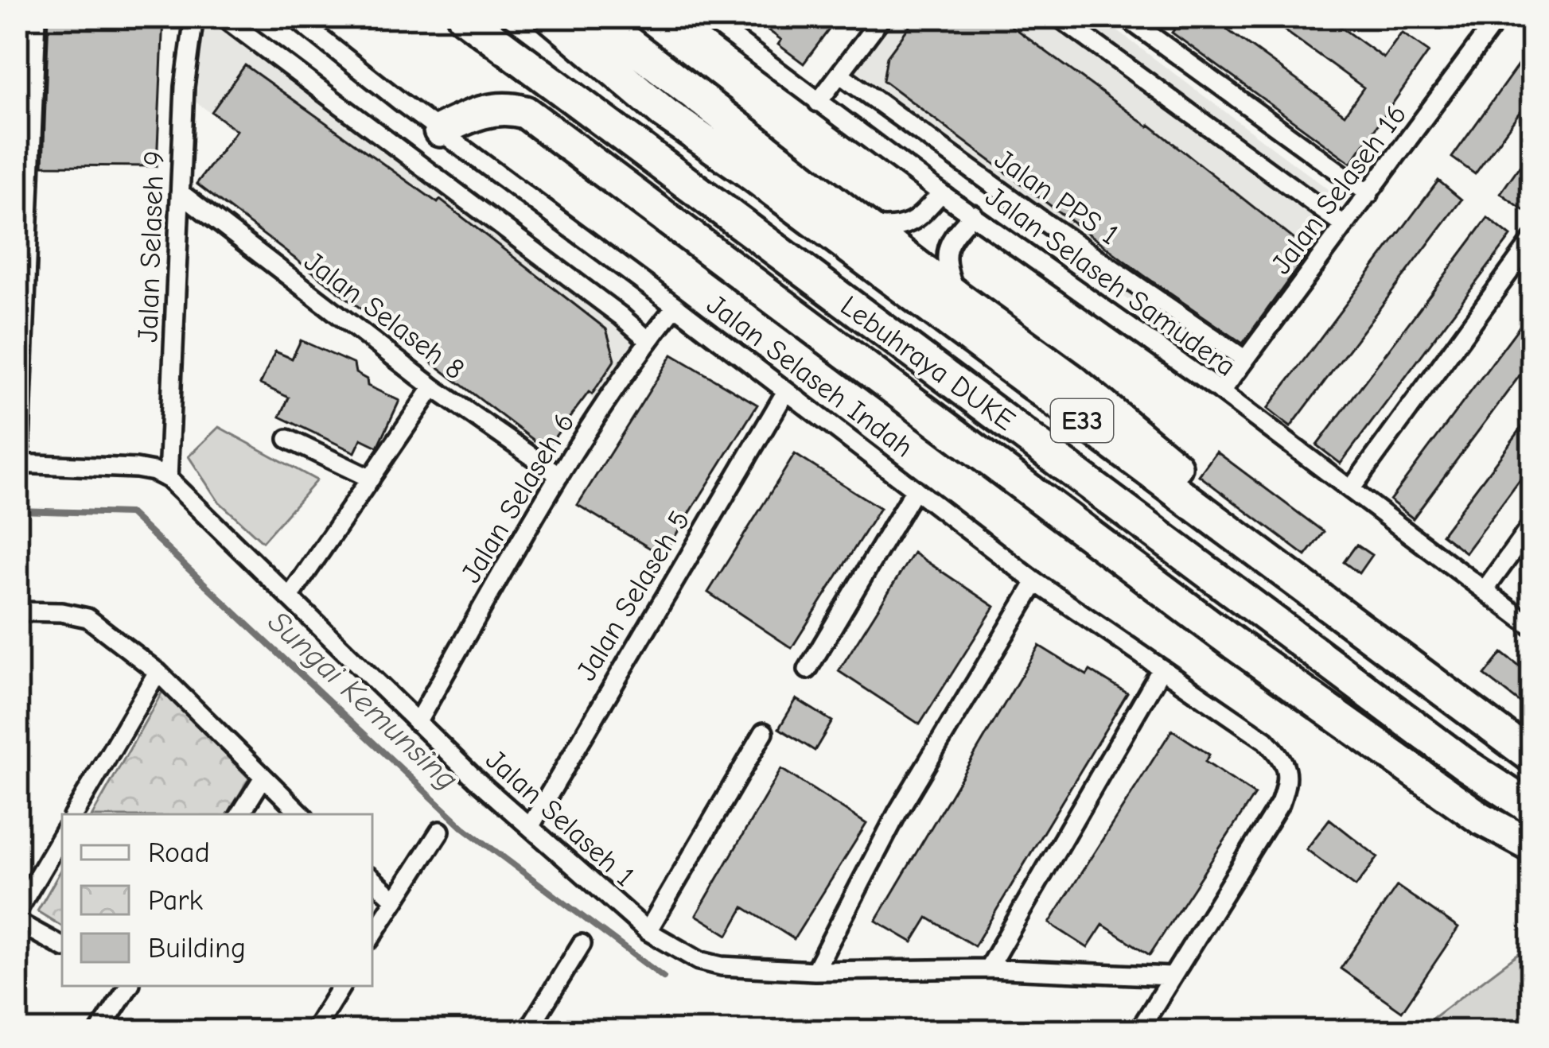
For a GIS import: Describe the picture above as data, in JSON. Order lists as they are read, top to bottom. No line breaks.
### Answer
{"streets":{"highway":["Lebuhraya DUKE","E33"],"street":["Jalan Selaseh 16","Jalan PPS 1","Jalan Selaseh 9","Jalan Selaseh Samudera","Jalan Selaseh 8","Jalan Selaseh Indah","Jalan Selaseh 6","Jalan Selaseh 5","Jalan Selaseh 1"]},"crossings":[["Jalan Selaseh 16","Jalan PPS 1"],["Jalan Selaseh 16","Jalan Selaseh Samudera"],["Jalan Selaseh 9","Jalan Selaseh 8"],["Jalan Selaseh 9","Jalan Selaseh 1"],["Jalan Selaseh 8","Jalan Selaseh 6"],["Jalan Selaseh Indah","Jalan Selaseh 6"],["Jalan Selaseh Indah","Jalan Selaseh 5"],["Jalan Selaseh Indah","Jalan Selaseh 1"],["Jalan Selaseh 6","Jalan Selaseh 1"],["Jalan Selaseh 5","Jalan Selaseh 1"]],"water":["Sungai Kemunsing"],"legend":["Road","Park","Building"]}
